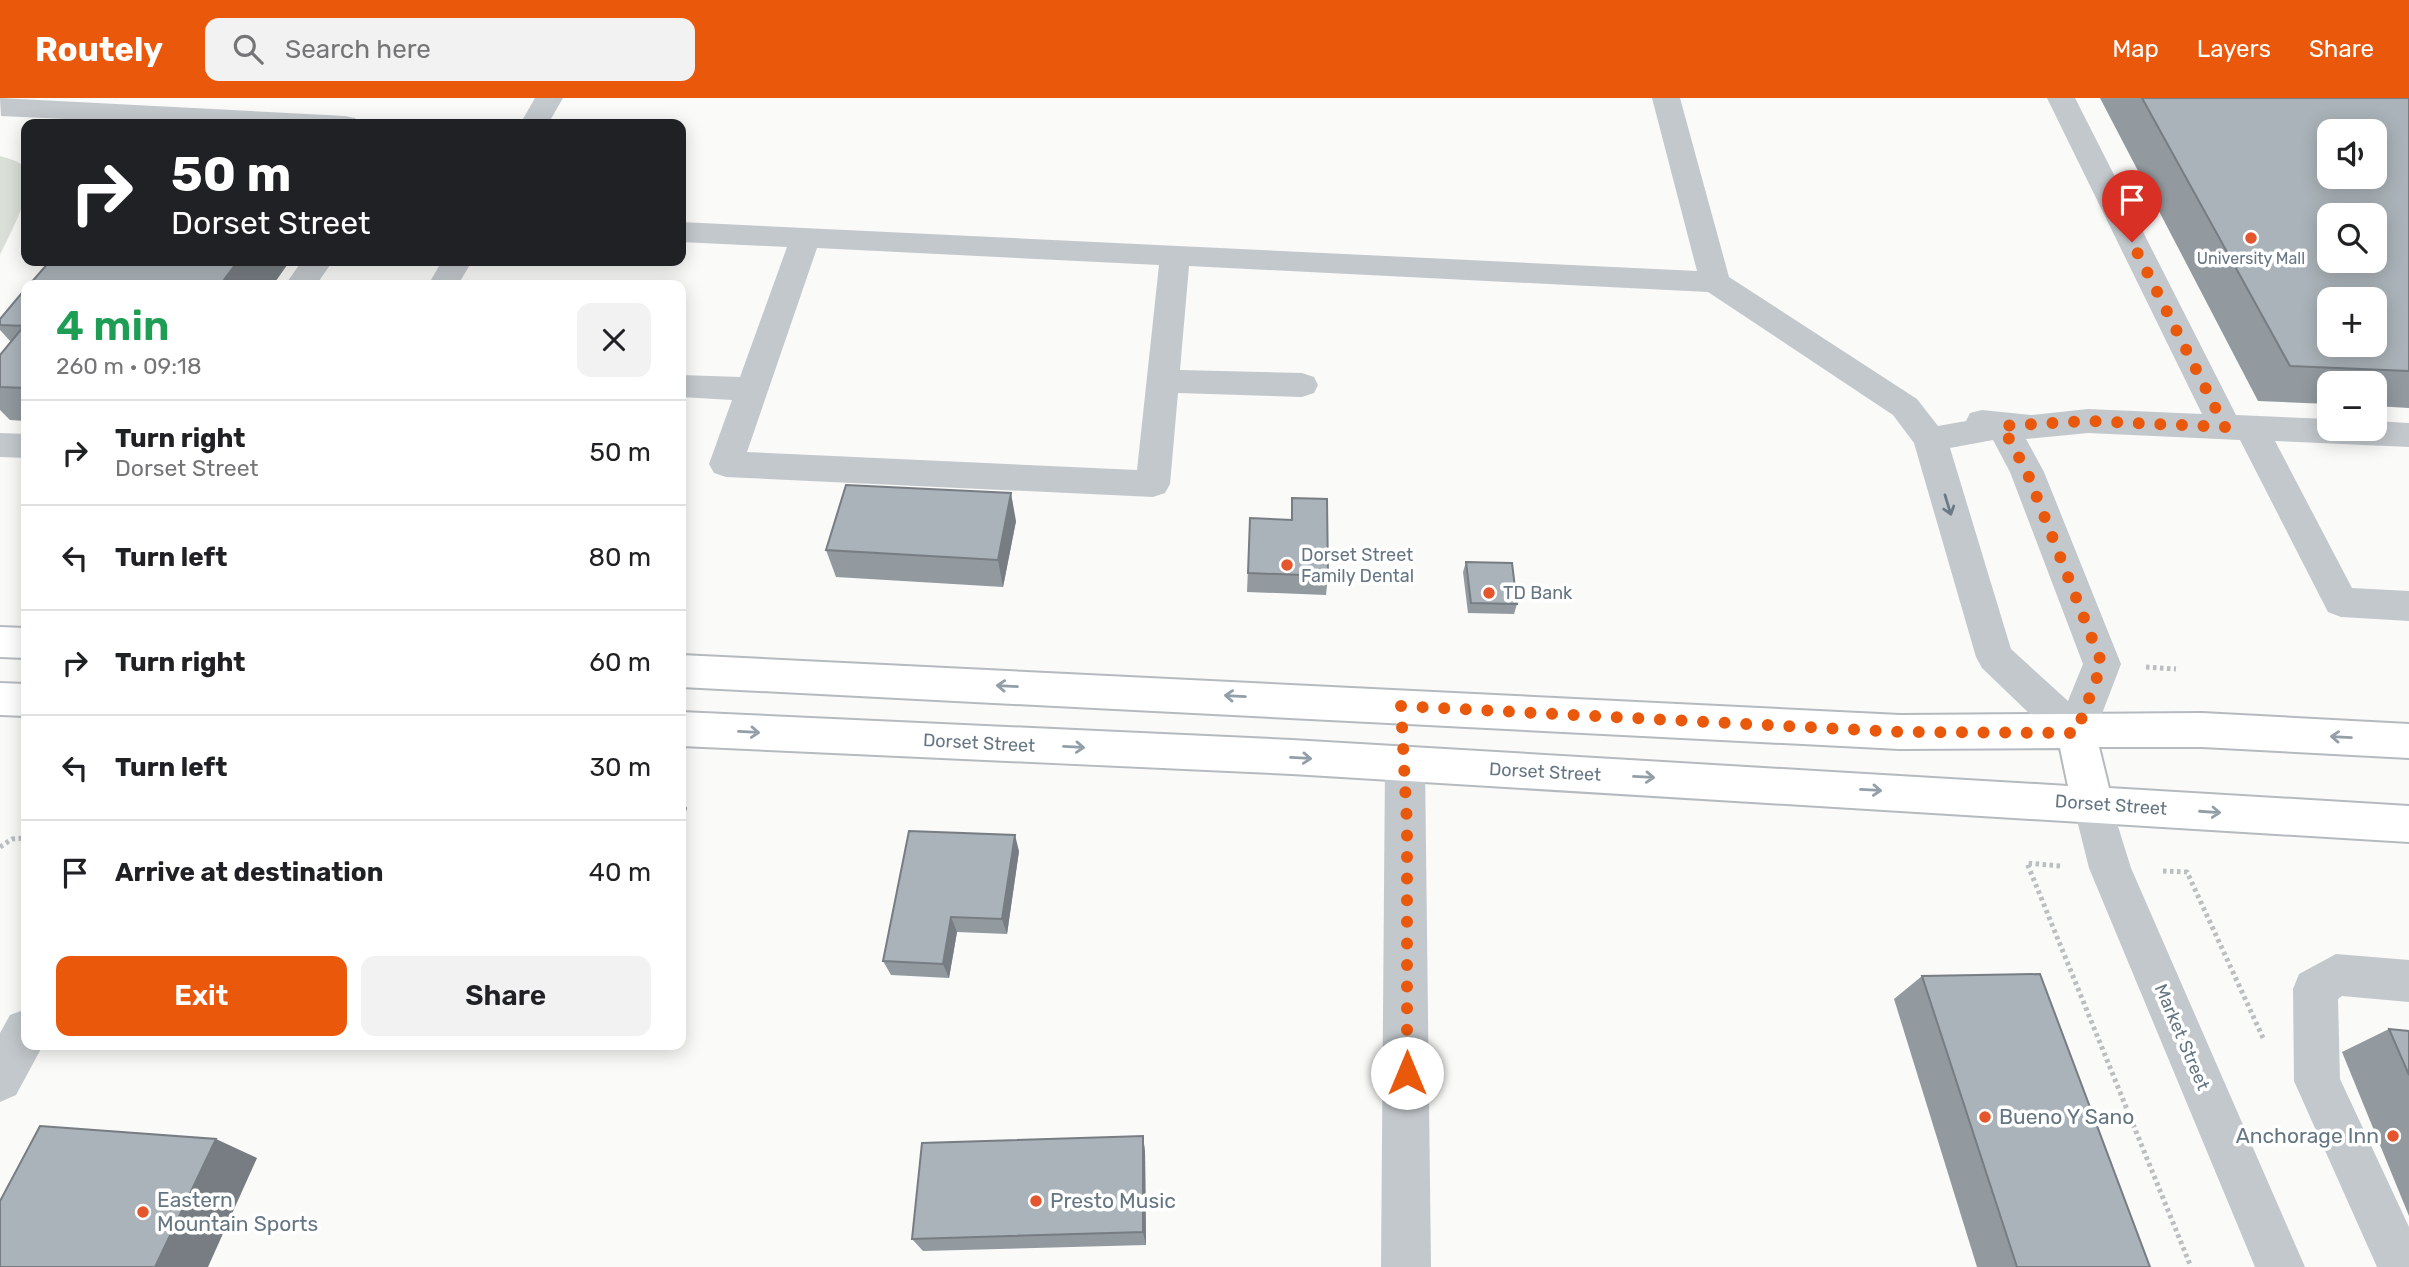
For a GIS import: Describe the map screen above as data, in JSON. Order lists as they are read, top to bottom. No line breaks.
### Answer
{"streets":{"main road":["Dorset Street"],"street":["Market Street"]},"crossings":[["Dorset Street","Market Street"]],"places":["University Mall","Dorset Street Family Dental","TD Bank","Bueno Y Sano","Anchorage Inn","Presto Music","Eastern Mountain Sports"],"page":{"header":"Routely","search":"Search here","nav":["Map","Layers","Share"],"map_buttons":["+","−"],"turn":["50 m","Dorset Street"],"heading":["4 min","260 m · 09:18"],"list":[{"name":"Turn right","note":"Dorset Street","value":"50 m"},{"name":"Turn left","value":"80 m"},{"name":"Turn right","value":"60 m"},{"name":"Turn left","value":"30 m"},{"name":"Arrive at destination","value":"40 m"}],"buttons":["Exit","Share"]}}
